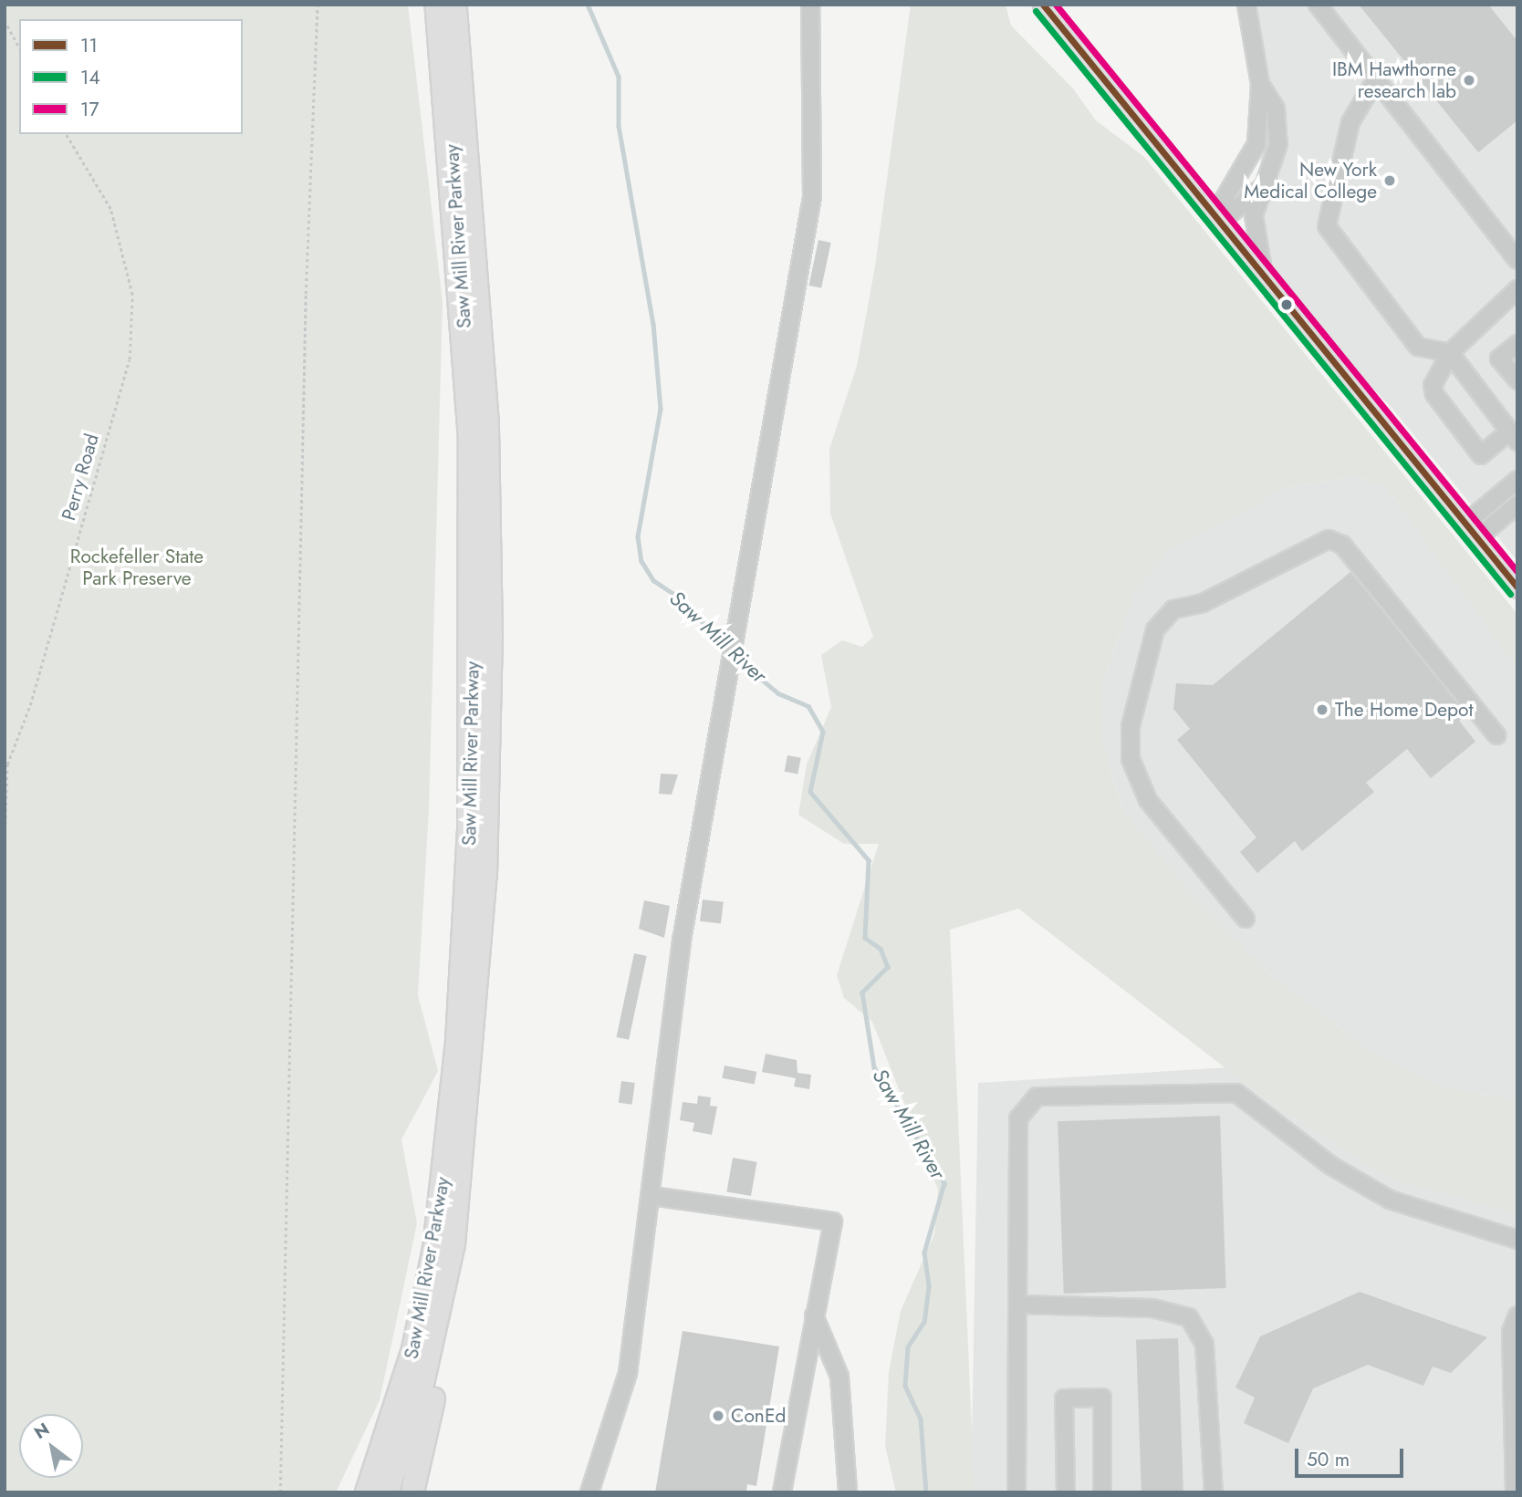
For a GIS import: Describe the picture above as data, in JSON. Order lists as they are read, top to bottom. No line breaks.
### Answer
{"streets":{"highway":["Saw Mill River Parkway"],"path":["Perry Road"]},"water":["Saw Mill River"],"parks":["Rockefeller State Park Preserve"],"places":["IBM Hawthorne research lab","New York Medical College","The Home Depot","ConEd"],"lines":["transit line 11","transit line 17","transit line 14"],"legend":["11","14","17"],"scale_bar":"50 m","north":"top left"}
